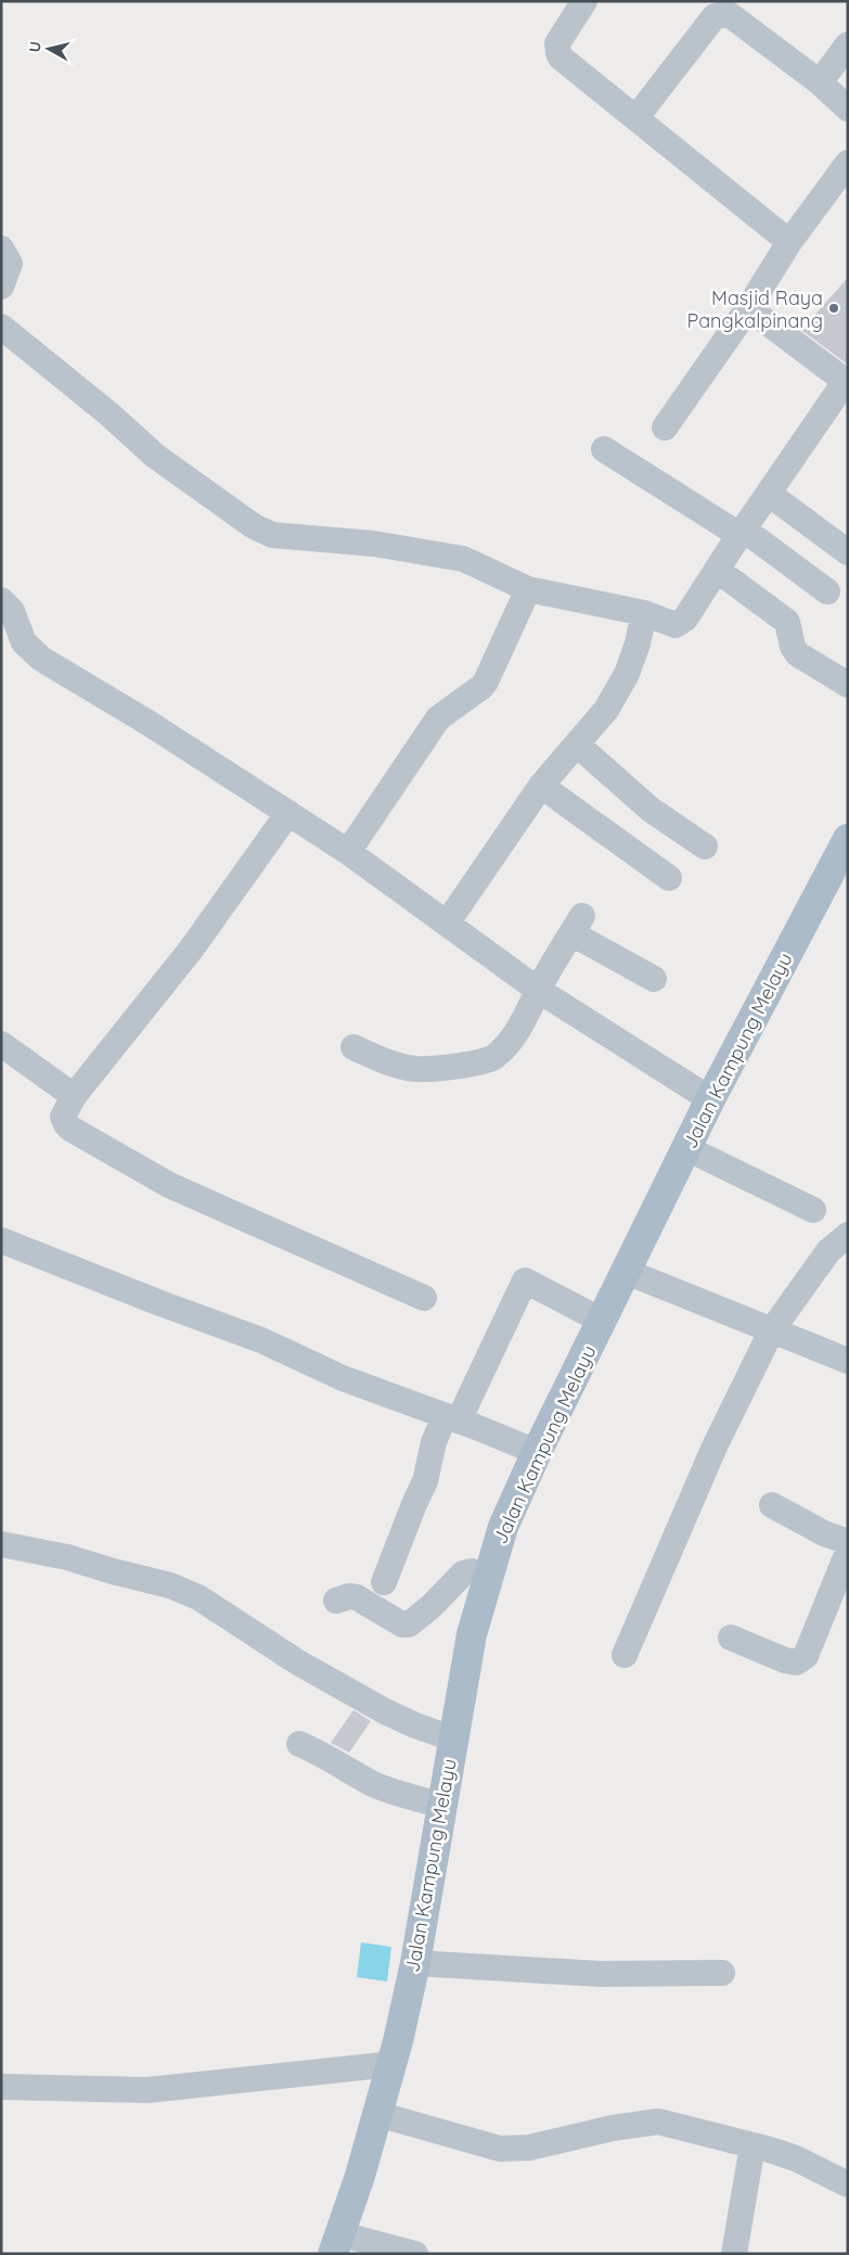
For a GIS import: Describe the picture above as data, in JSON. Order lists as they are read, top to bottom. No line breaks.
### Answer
{"streets":{"main road":["Jalan Kampung Melayu"]},"places":["Masjid Raya Pangkalpinang"],"north":"left"}
